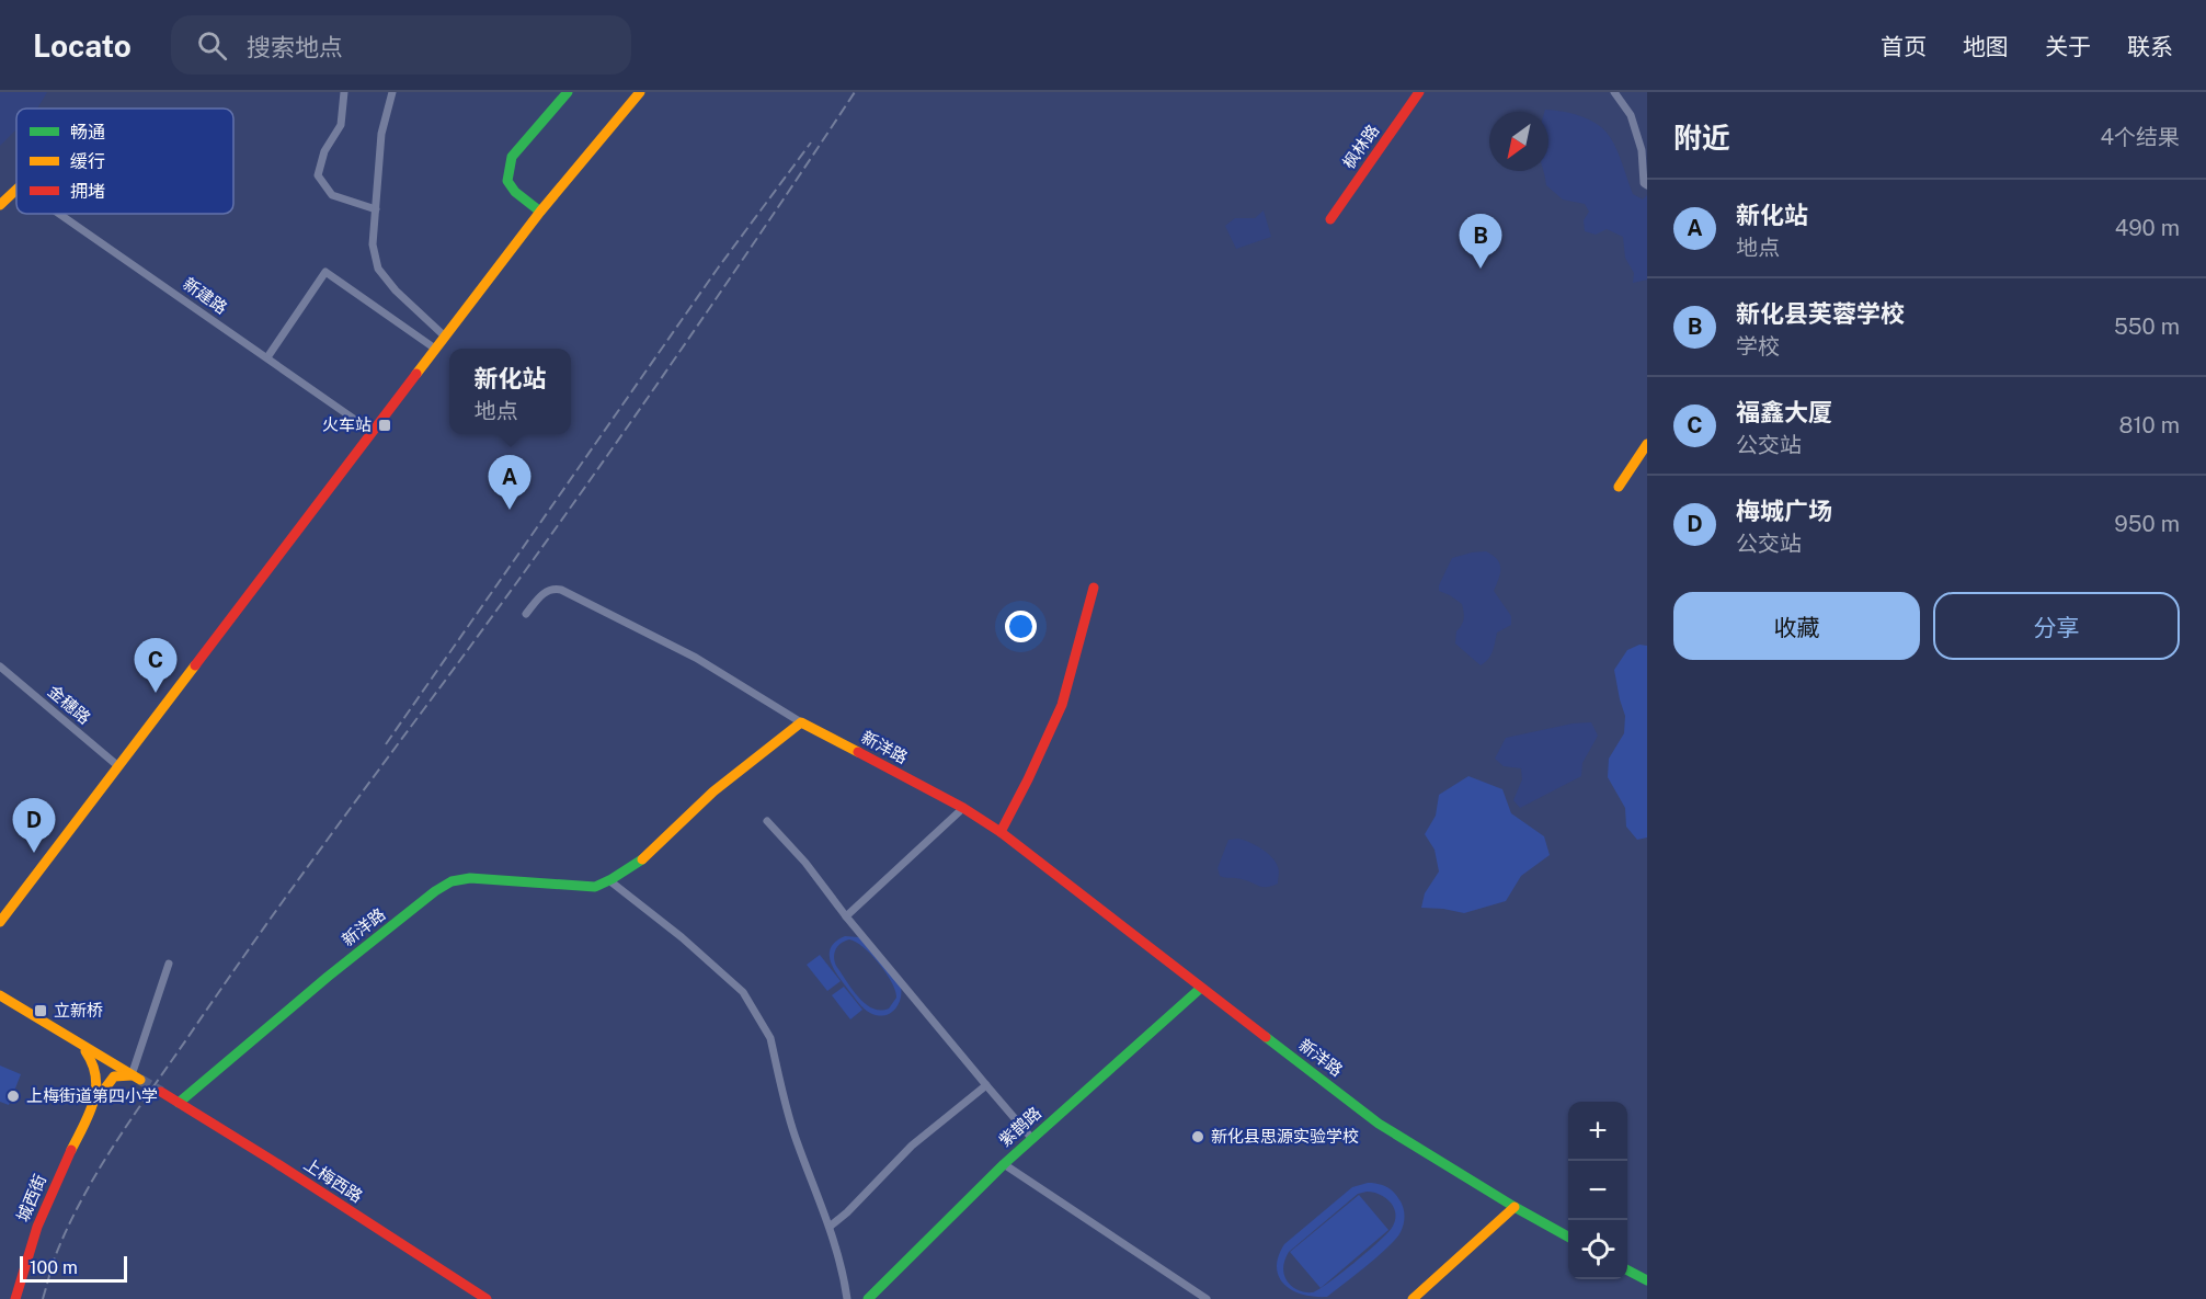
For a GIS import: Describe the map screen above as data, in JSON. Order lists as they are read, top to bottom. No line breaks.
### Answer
{"streets":{"street":["枫林路","新建路","金穗路","新洋路","紫鹊路","上梅西路","城西街"]},"crossings":[["新洋路","紫鹊路"],["新洋路","上梅西路"]],"places":{"transit":["火车站","立新桥"],"other":["上梅街道第四小学","新化县思源实验学校"]},"legend":["畅通","缓行","拥堵"],"scale_bar":"100 m","north":"bottom left","page":{"header":"Locato","search":"搜索地点","nav":["首页","地图","关于","联系"],"heading":["附近","4个结果"],"list":[{"mark":"A","name":"新化站","note":"地点","value":"490 m"},{"mark":"B","name":"新化县芙蓉学校","note":"学校","value":"550 m"},{"mark":"C","name":"福鑫大厦","note":"公交站","value":"810 m"},{"mark":"D","name":"梅城广场","note":"公交站","value":"950 m"}],"pins":["B","A","C","D"],"popup":["新化站","地点"],"buttons":["收藏","分享"],"map_buttons":["+","−"],"scale":"100 m"}}
